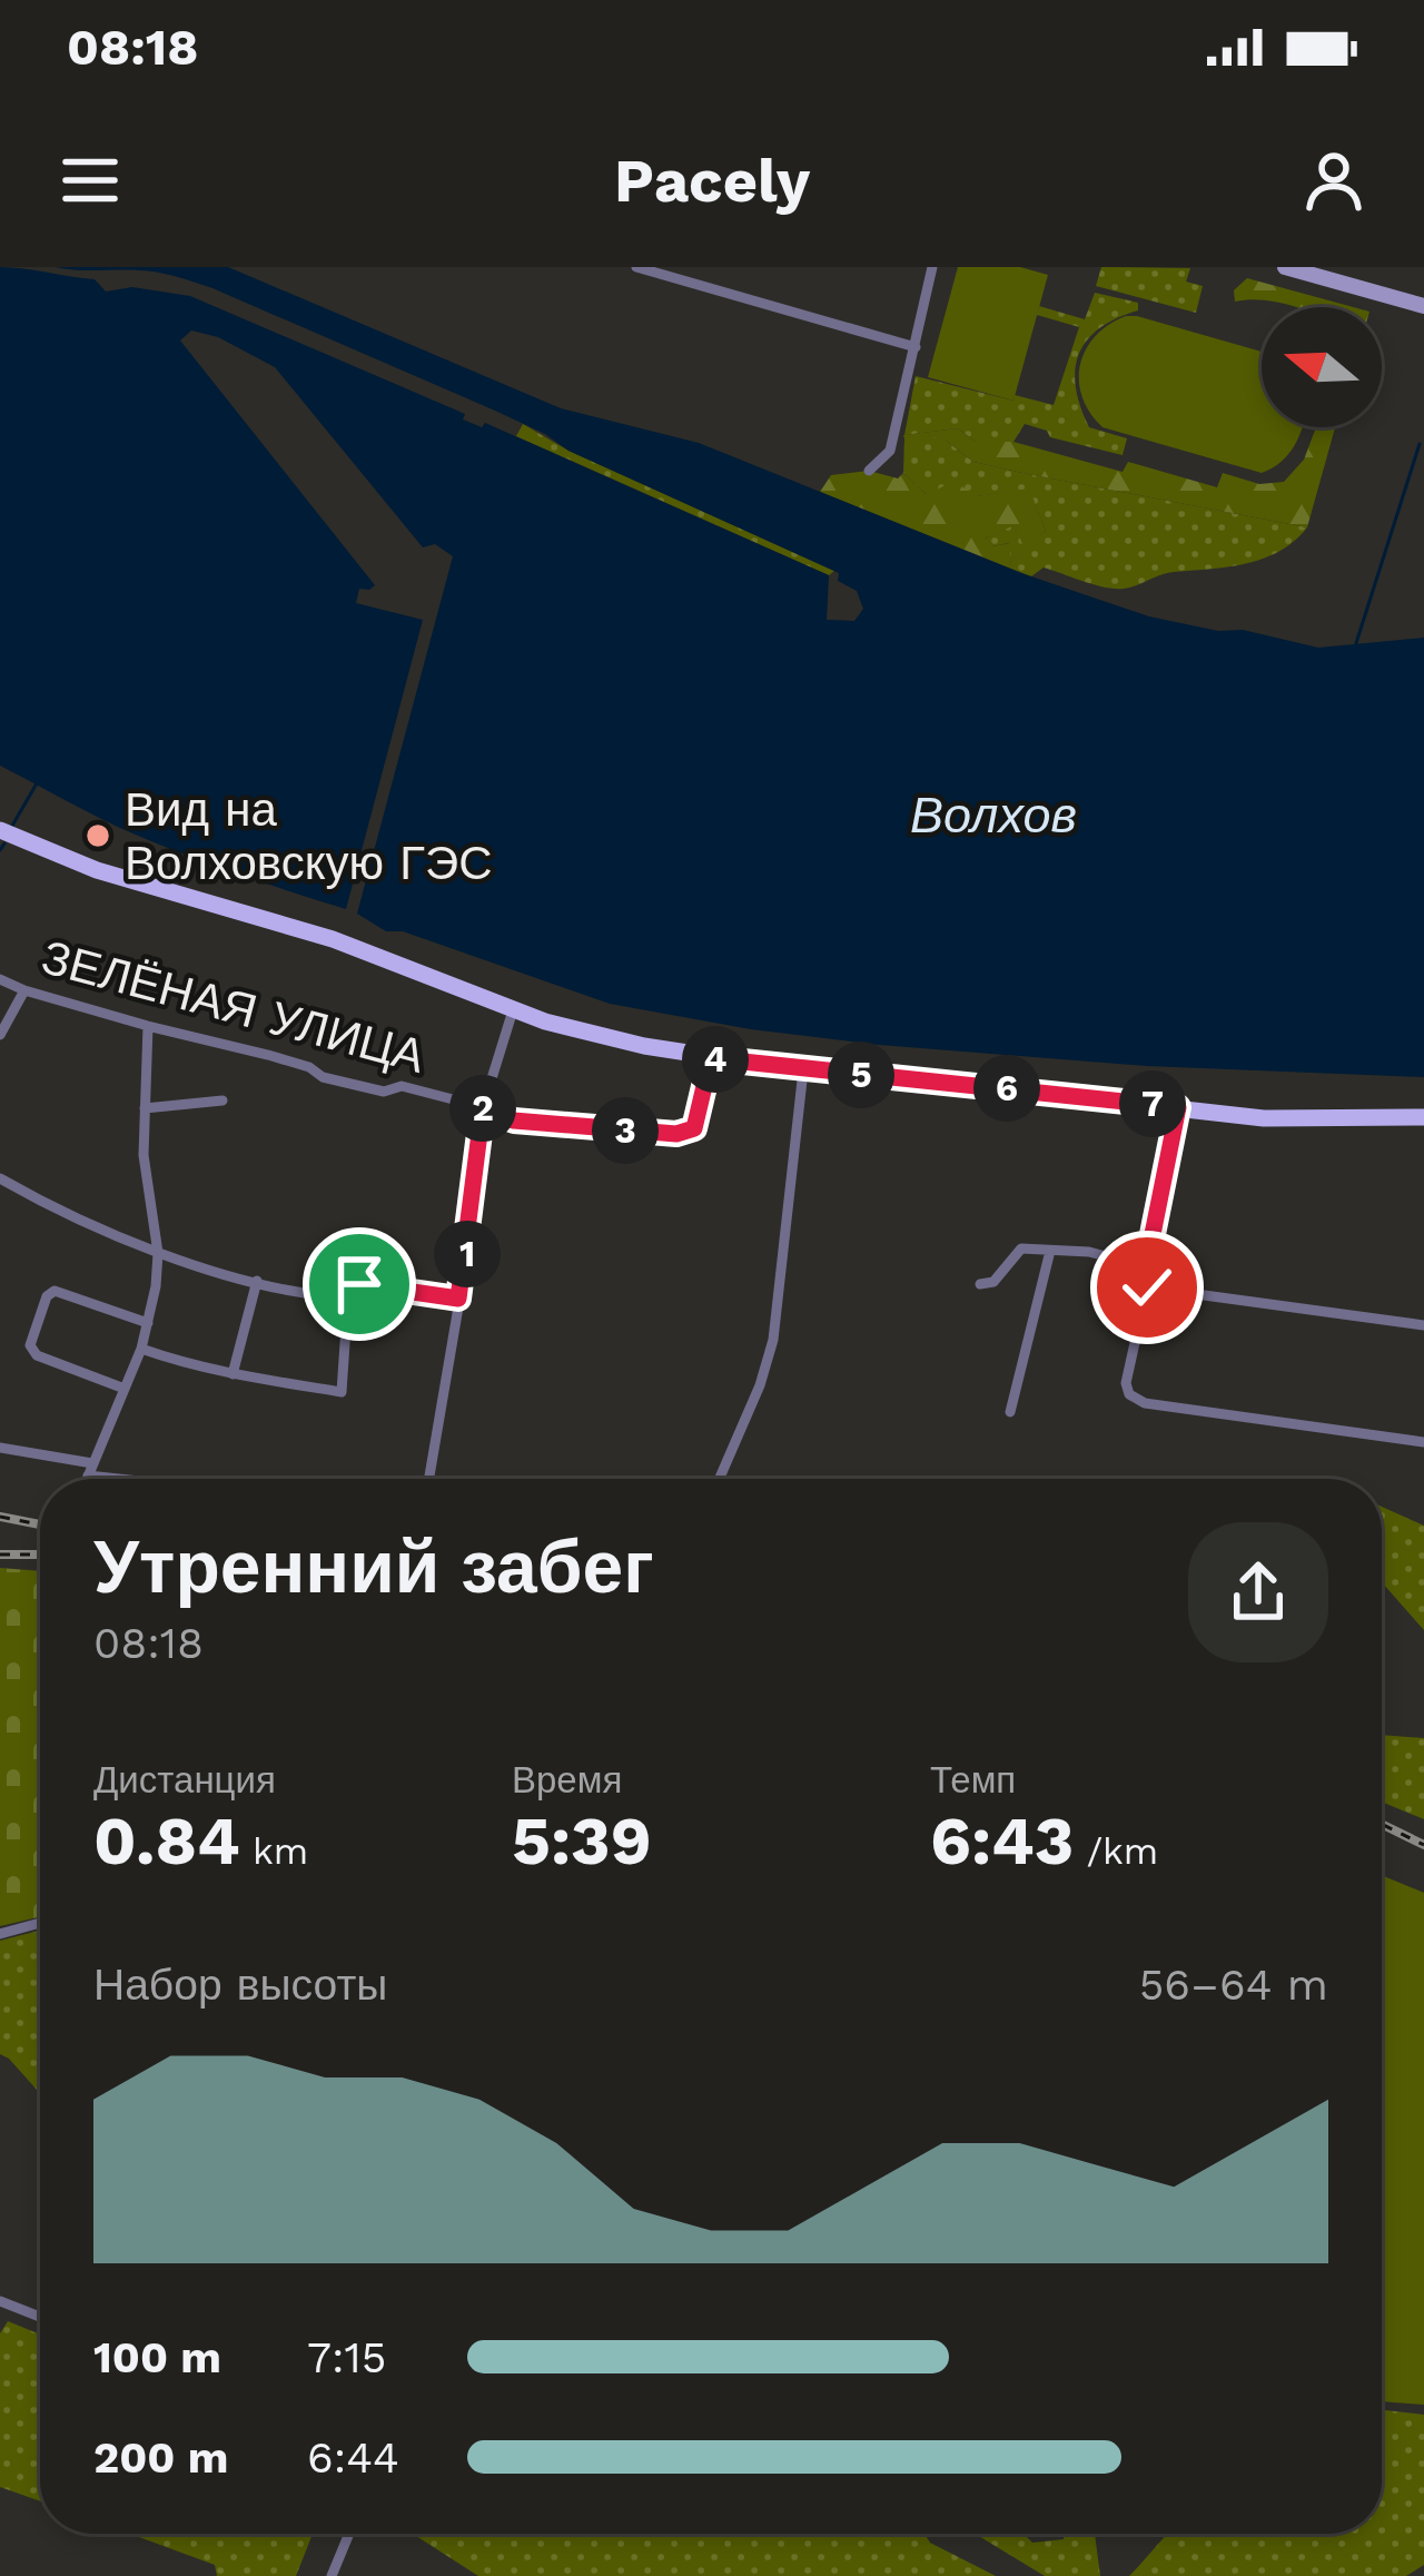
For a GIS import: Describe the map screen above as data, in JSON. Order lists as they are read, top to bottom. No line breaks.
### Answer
{"streets":{"street":["ЗЕЛЁНАЯ УЛИЦА"]},"water":["Волхов"],"places":["Вид на Волховскую ГЭС"],"north":"left","page":{"status":"08:18","header":"Pacely","pins":["4","5","6","7","2","3","1"],"heading":["Утренний забег","08:18"],"stats":[["Дистанция","0.84 km"],["Время","5:39"],["Темп","6:43 /km"]],"chart":["Набор высоты","56–64 m"],"list":[{"name":"100 m","note":"7:15"},{"name":"200 m","note":"6:44"}]}}
